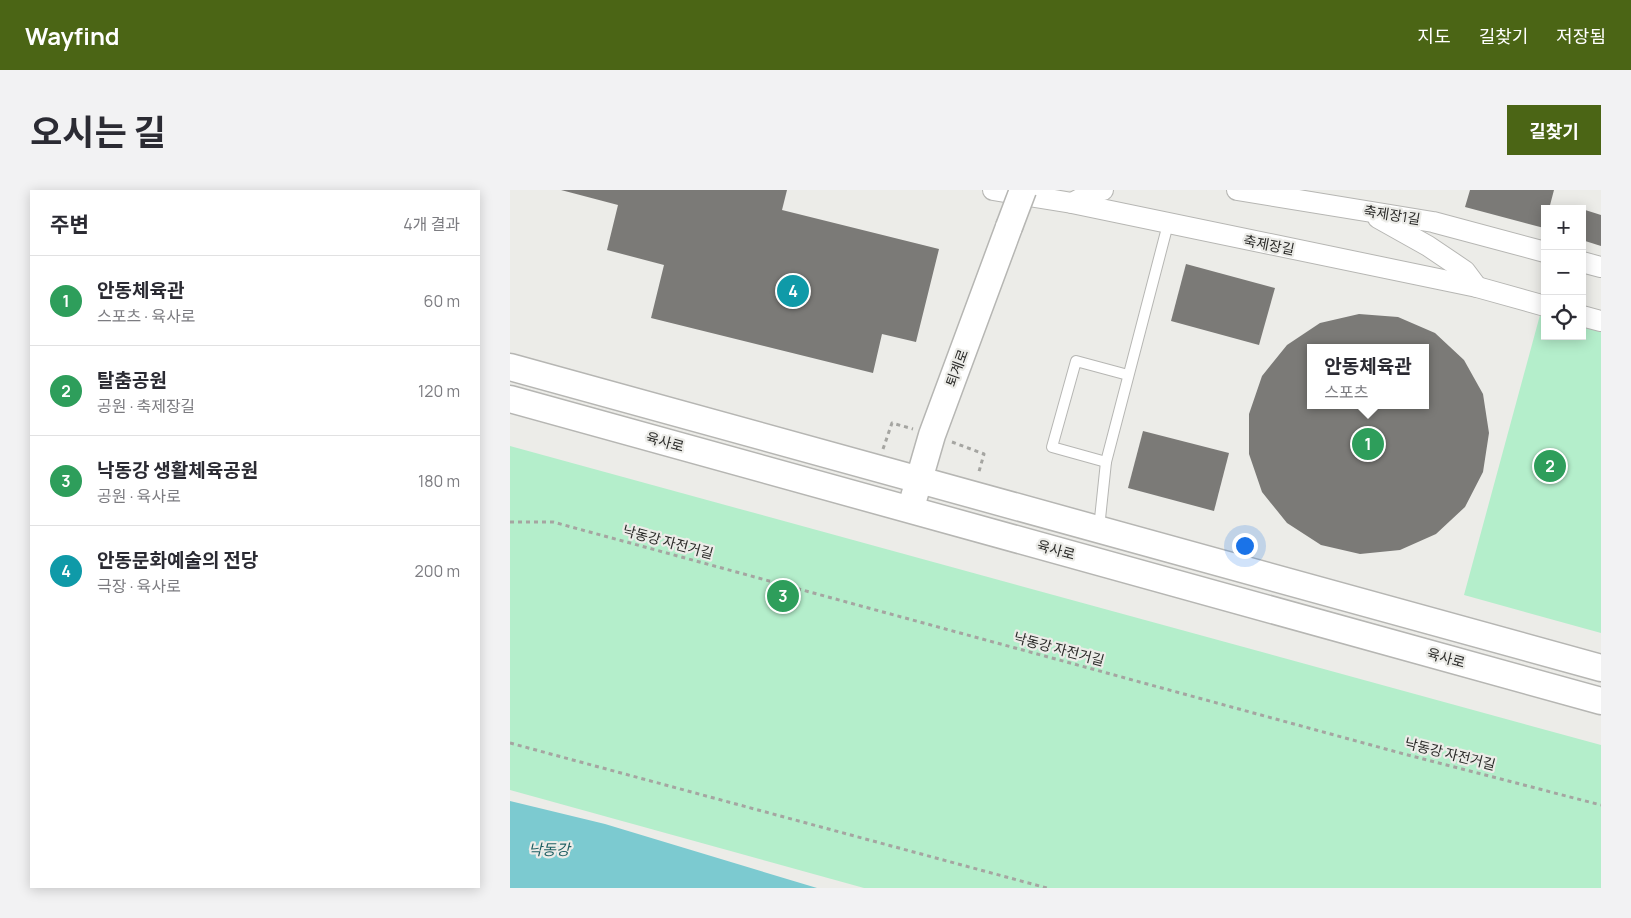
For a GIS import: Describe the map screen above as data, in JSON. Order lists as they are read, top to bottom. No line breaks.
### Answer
{"streets":{"street":["축제장1길","축제장길","퇴계로","육사로"],"path":["낙동강 자전거길"]},"crossings":[["퇴계로","육사로"]],"water":["낙동강"],"page":{"header":"Wayfind","nav":["지도","길찾기","저장됨"],"title":"오시는 길","buttons":"길찾기","heading":["주변","4개 결과"],"map_buttons":["+","−"],"list":[{"mark":"1","name":"안동체육관","note":"스포츠 · 육사로","value":"60 m"},{"mark":"2","name":"탈춤공원","note":"공원 · 축제장길","value":"120 m"},{"mark":"3","name":"낙동강 생활체육공원","note":"공원 · 육사로","value":"180 m"},{"mark":"4","name":"안동문화예술의 전당","note":"극장 · 육사로","value":"200 m"}],"pins":["4","1","2","3"],"popup":["안동체육관","스포츠"]}}
